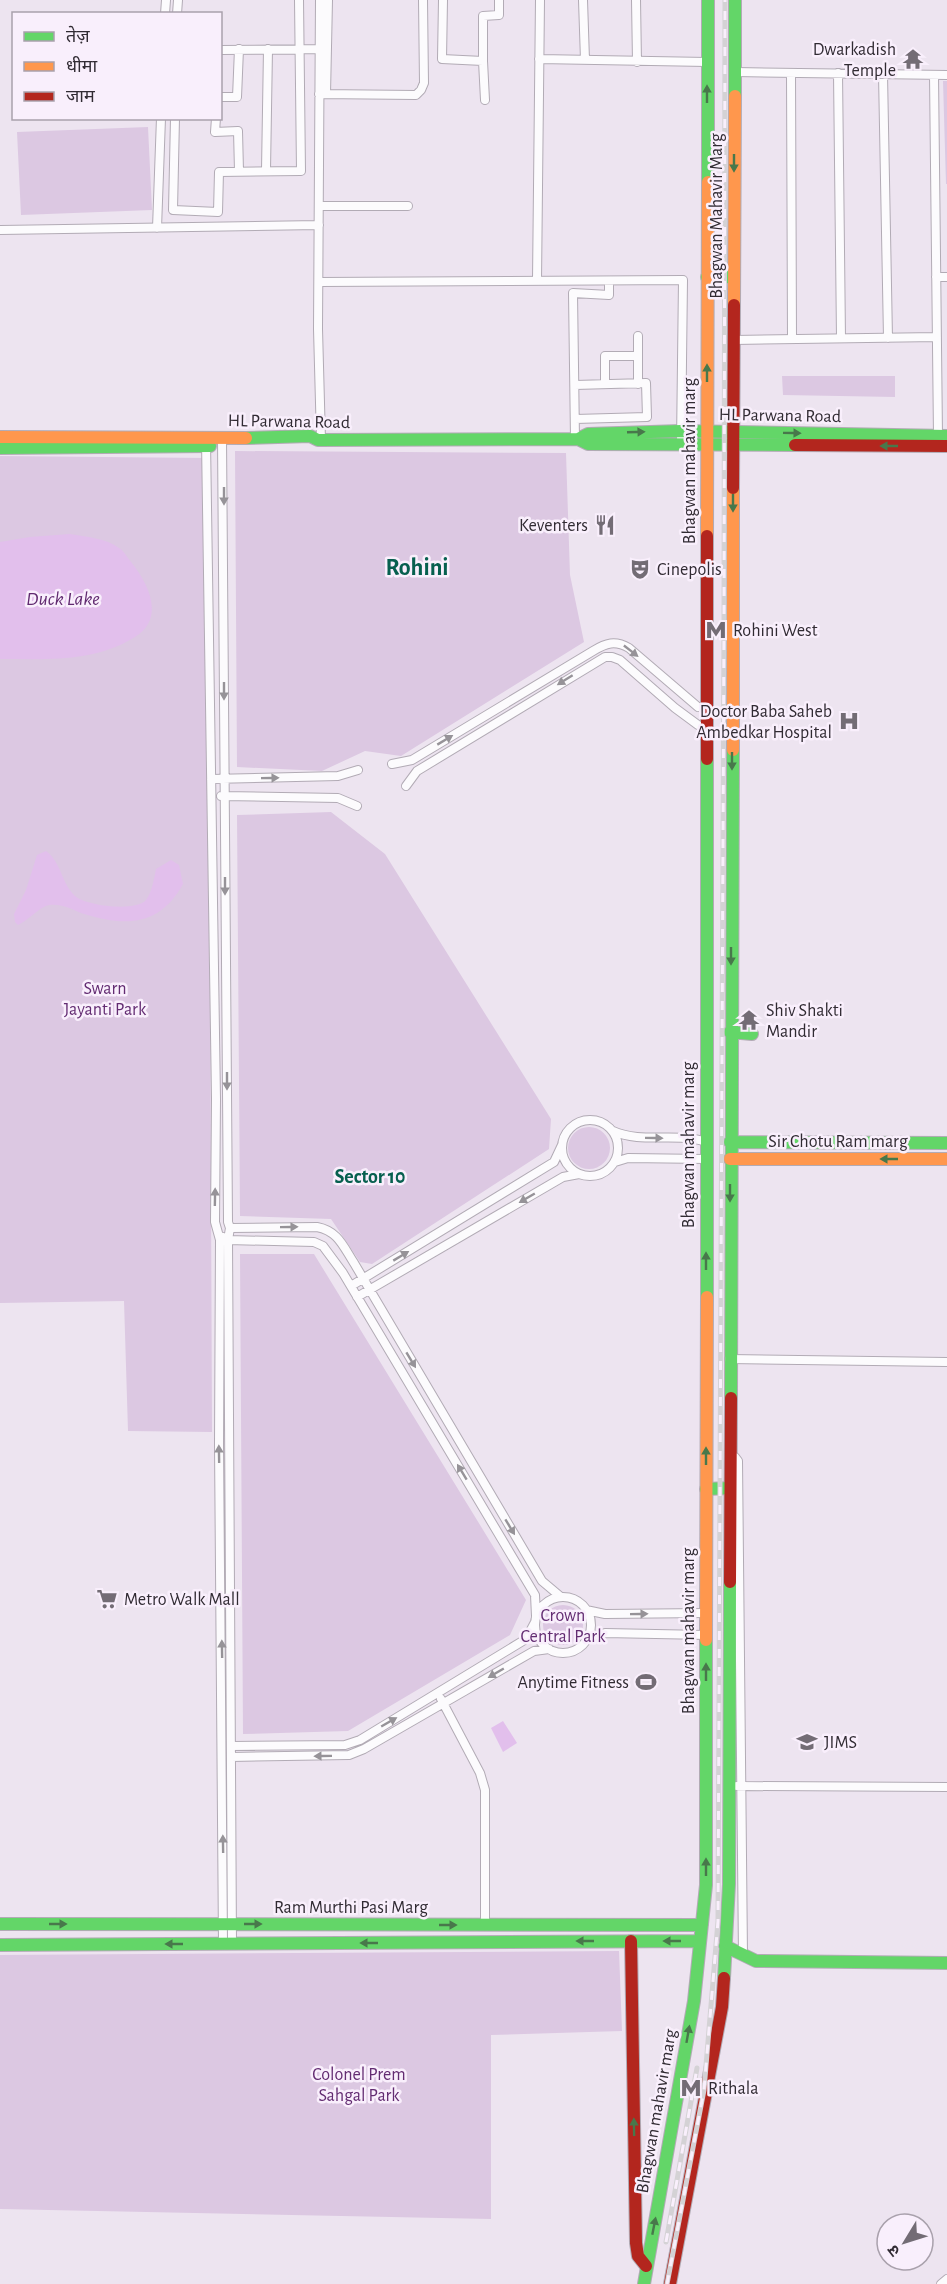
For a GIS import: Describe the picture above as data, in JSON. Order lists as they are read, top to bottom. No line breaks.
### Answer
{"streets":{"main road":["Bhagwan Mahavir Marg","HL Parwana Road","Bhagwan mahavir marg","Sir Chotu Ram marg","Ram Murthi Pasi Marg"]},"crossings":[["Bhagwan Mahavir Marg","HL Parwana Road"],["HL Parwana Road","Bhagwan mahavir marg"],["Bhagwan mahavir marg","Ram Murthi Pasi Marg"]],"one_way":["Bhagwan Mahavir Marg"],"districts":["Rohini","Sector 10"],"water":["Duck Lake"],"parks":["Swarn Jayanti Park","Crown Central Park","Colonel Prem Sahgal Park"],"places":{"temple":["Dwarkadish Temple","Shiv Shakti Mandir"],"restaurant":["Keventers"],"theatre":["Cinepolis"],"metro station":["Rohini West","Rithala"],"hospital":["Doctor Baba Saheb Ambedkar Hospital"],"supermarket":["Metro Walk Mall"],"sports":["Anytime Fitness"],"school or university":["JIMS"]},"legend":["तेज़","धीमा","जाम"],"north":"bottom left"}
